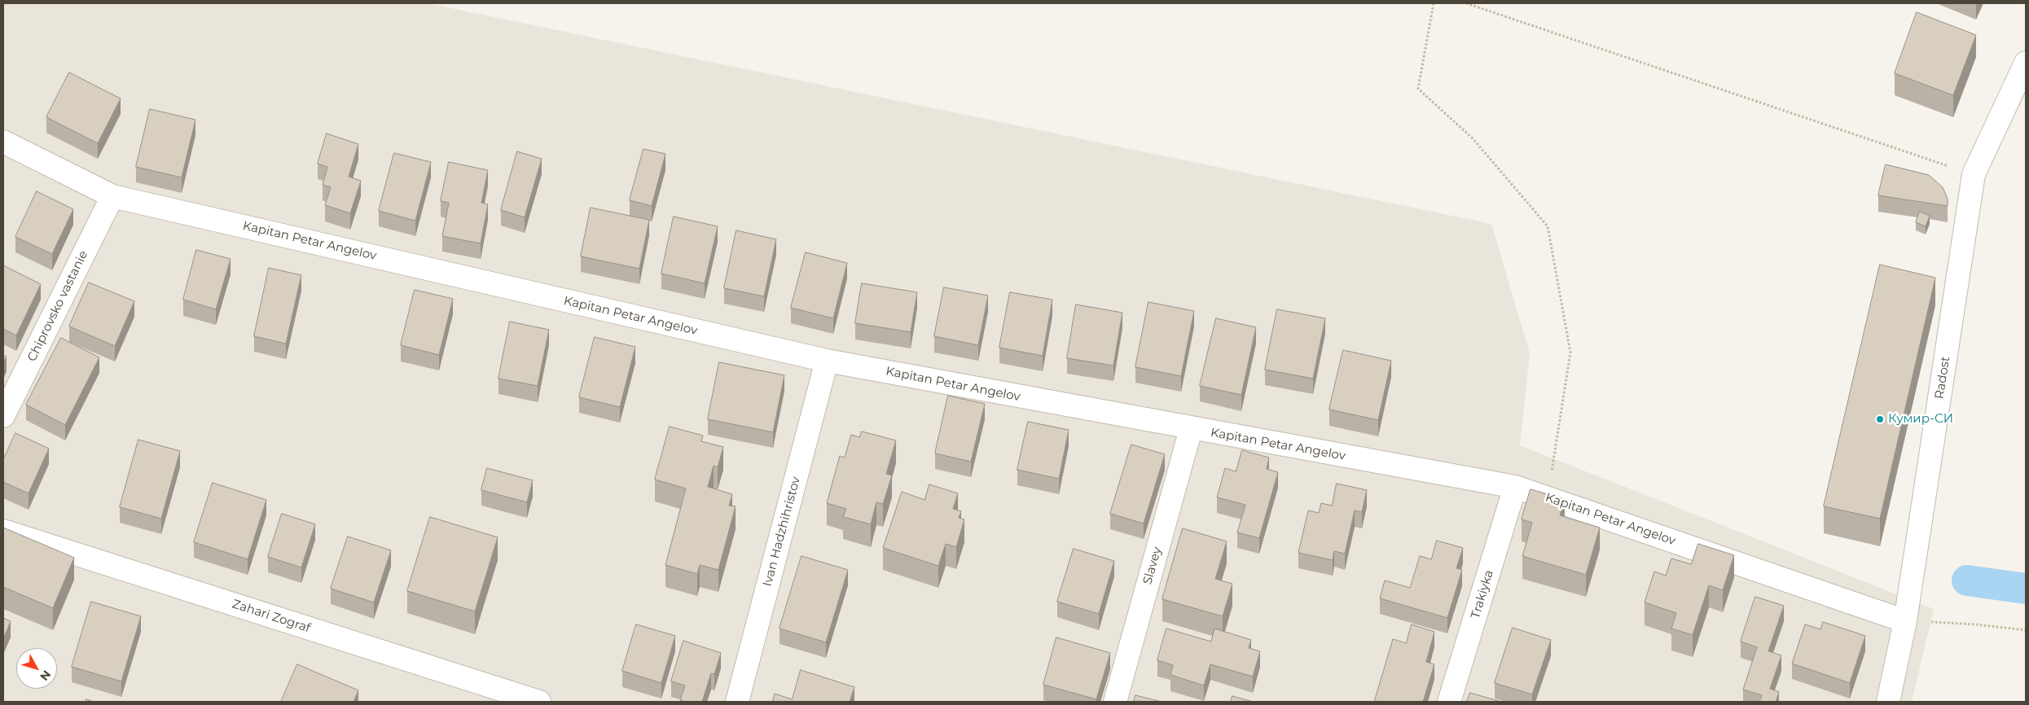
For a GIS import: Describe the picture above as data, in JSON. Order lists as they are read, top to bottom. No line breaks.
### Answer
{"streets":{"street":["Kapitan Petar Angelov","Chiprovsko vastanie","Radost","Ivan Hadzhihristov","Slavey","Trakiyka","Zahari Zograf"]},"crossings":[["Kapitan Petar Angelov","Chiprovsko vastanie"],["Kapitan Petar Angelov","Radost"],["Kapitan Petar Angelov","Ivan Hadzhihristov"],["Kapitan Petar Angelov","Slavey"],["Kapitan Petar Angelov","Trakiyka"]],"places":["Кумир-СИ"],"north":"bottom right"}
